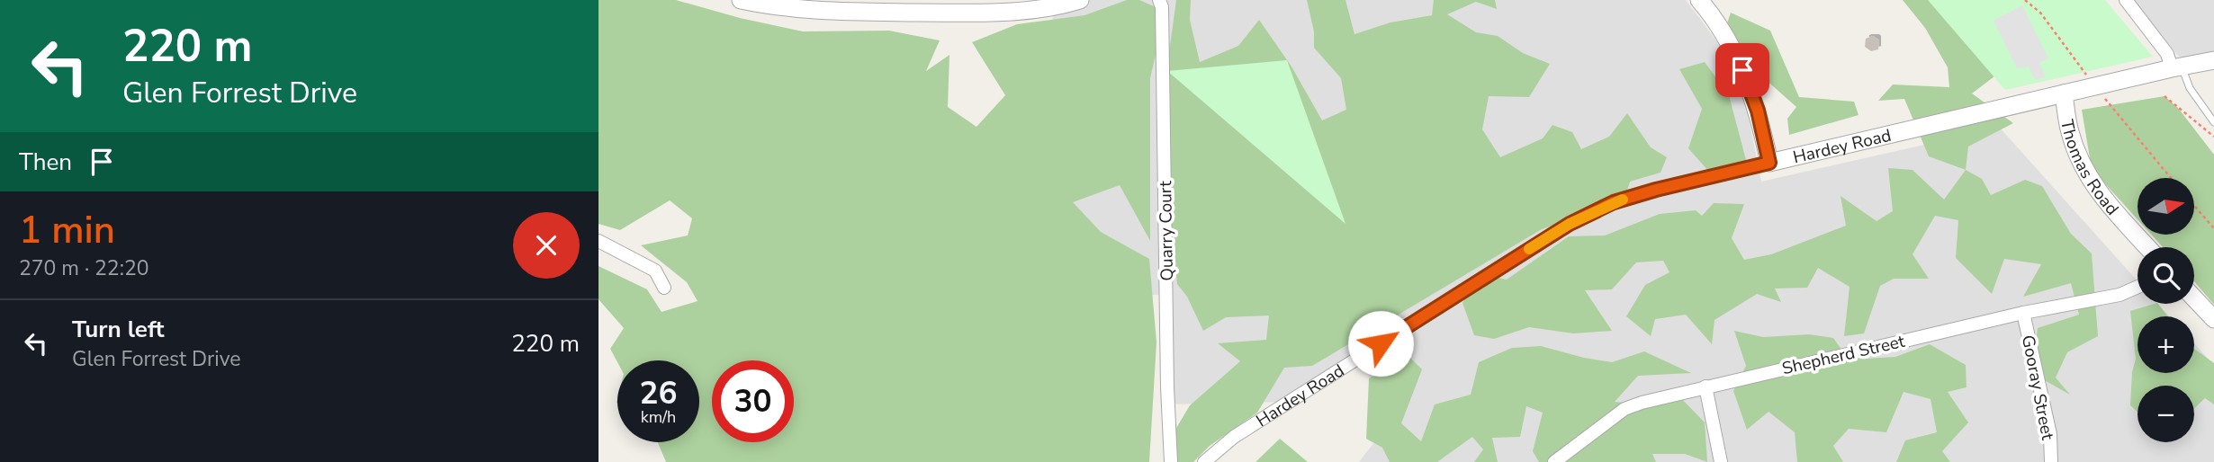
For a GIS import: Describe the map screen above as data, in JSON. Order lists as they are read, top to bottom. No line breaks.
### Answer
{"streets":{"street":["Hardey Road","Thomas Road","Quarry Court","Shepherd Street","Gooray Street"]},"crossings":[["Hardey Road","Thomas Road"],["Shepherd Street","Gooray Street"]],"north":"right","page":{"turn":["220 m","Glen Forrest Drive"],"then":"Then","map_buttons":["+","−"],"heading":["1 min","270 m · 22:20"],"list":[{"name":"Turn left","note":"Glen Forrest Drive","value":"220 m"}],"speed":"26 km/h","limit":"30"}}
